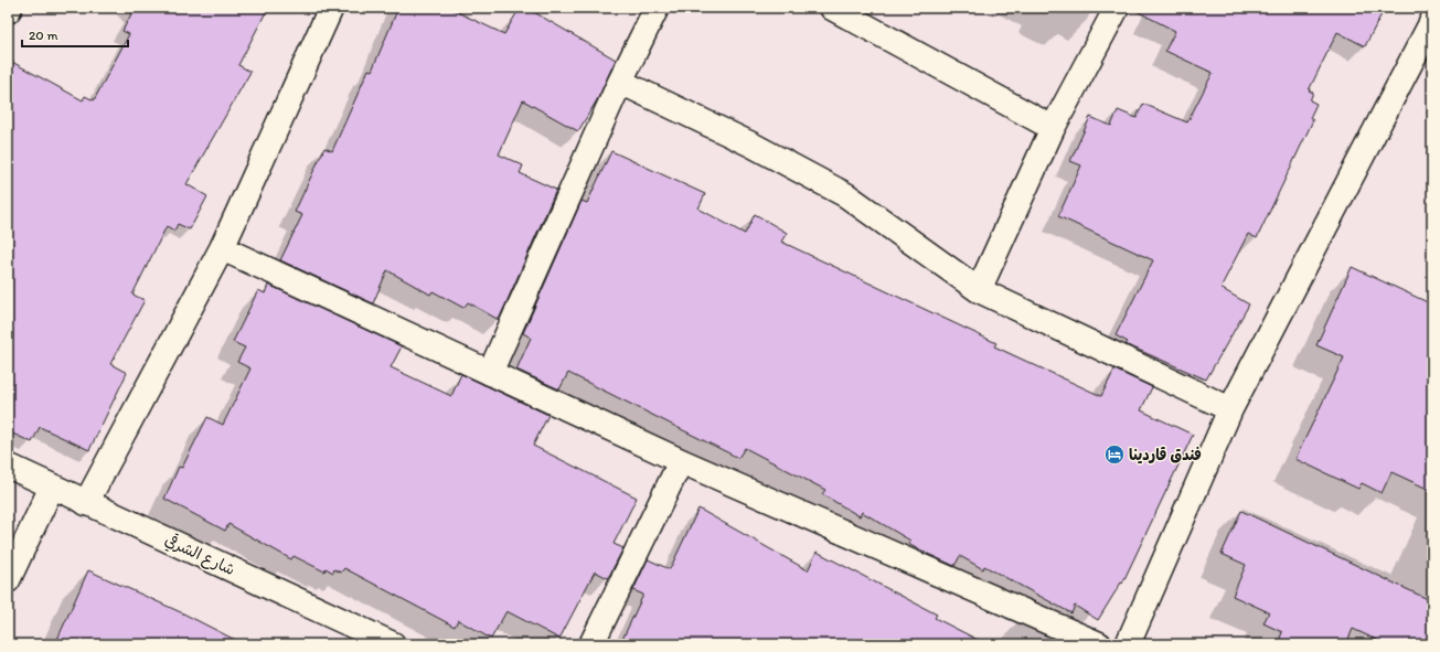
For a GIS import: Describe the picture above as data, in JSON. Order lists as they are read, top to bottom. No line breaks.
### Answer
{"streets":{"street":["شارع الشرقي"]},"places":{"hotel":["فندق قاردينا"]},"scale_bar":"20 m"}
